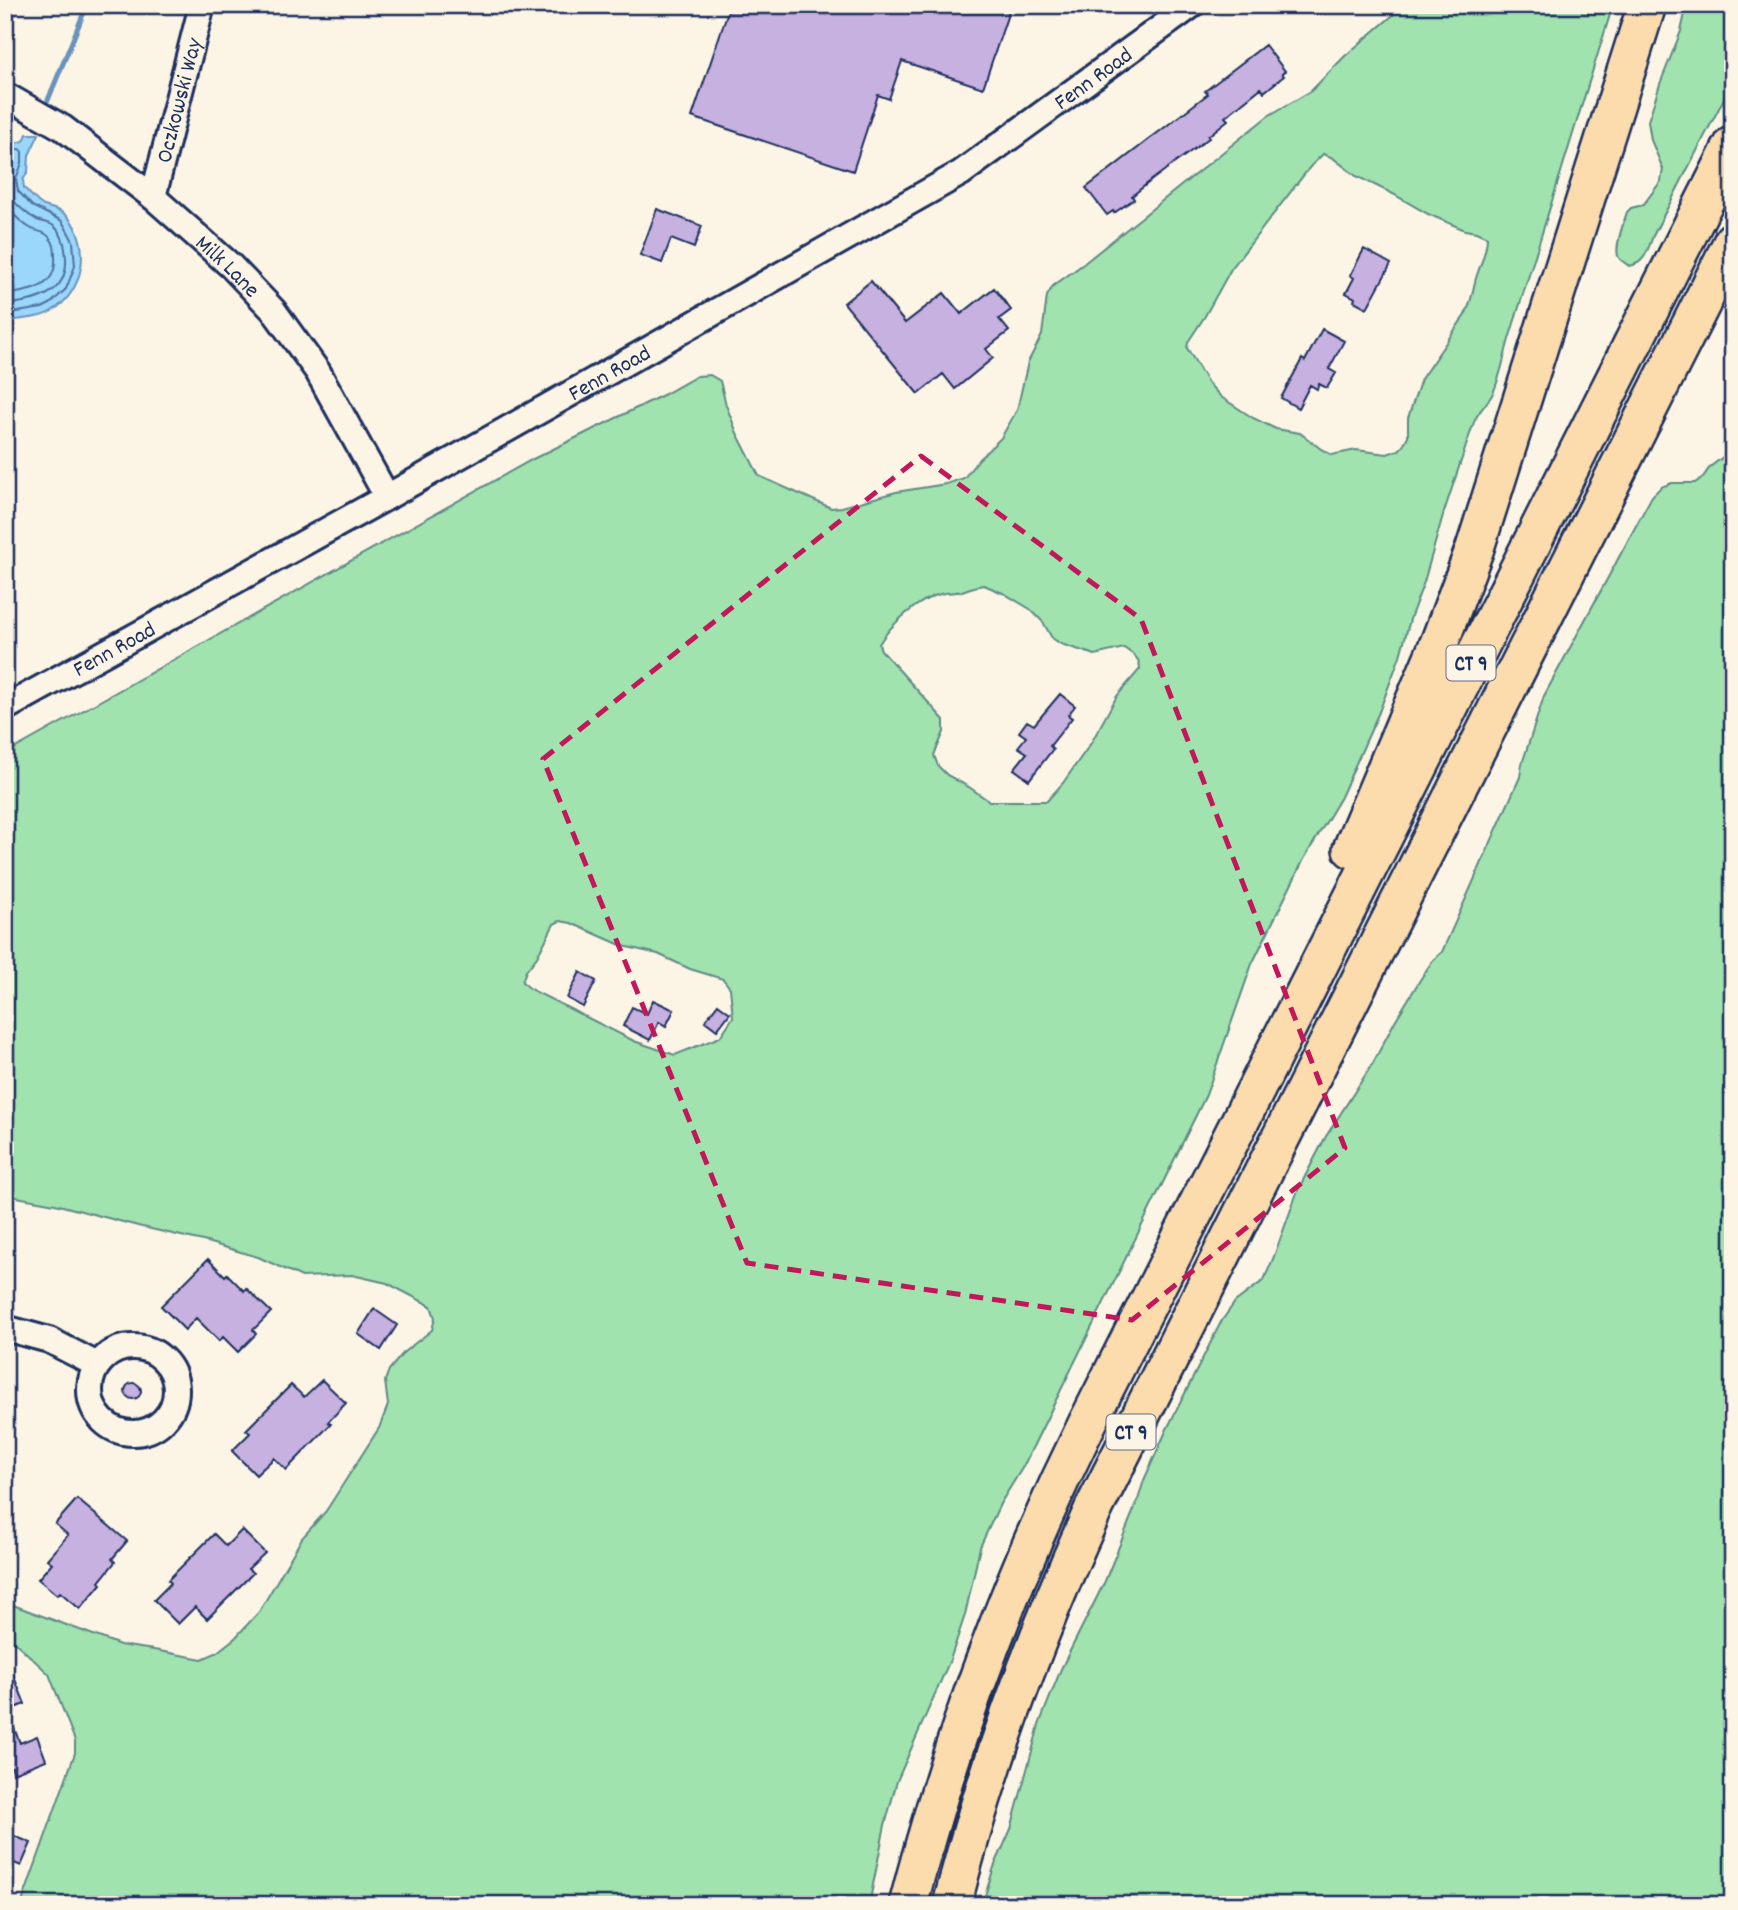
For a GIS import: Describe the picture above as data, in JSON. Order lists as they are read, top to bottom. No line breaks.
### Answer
{"streets":{"highway":["CT 9"],"street":["Fenn Road","Oczkowski Way","Milk Lane"]},"crossings":[["Fenn Road","Milk Lane"],["Oczkowski Way","Milk Lane"]]}
